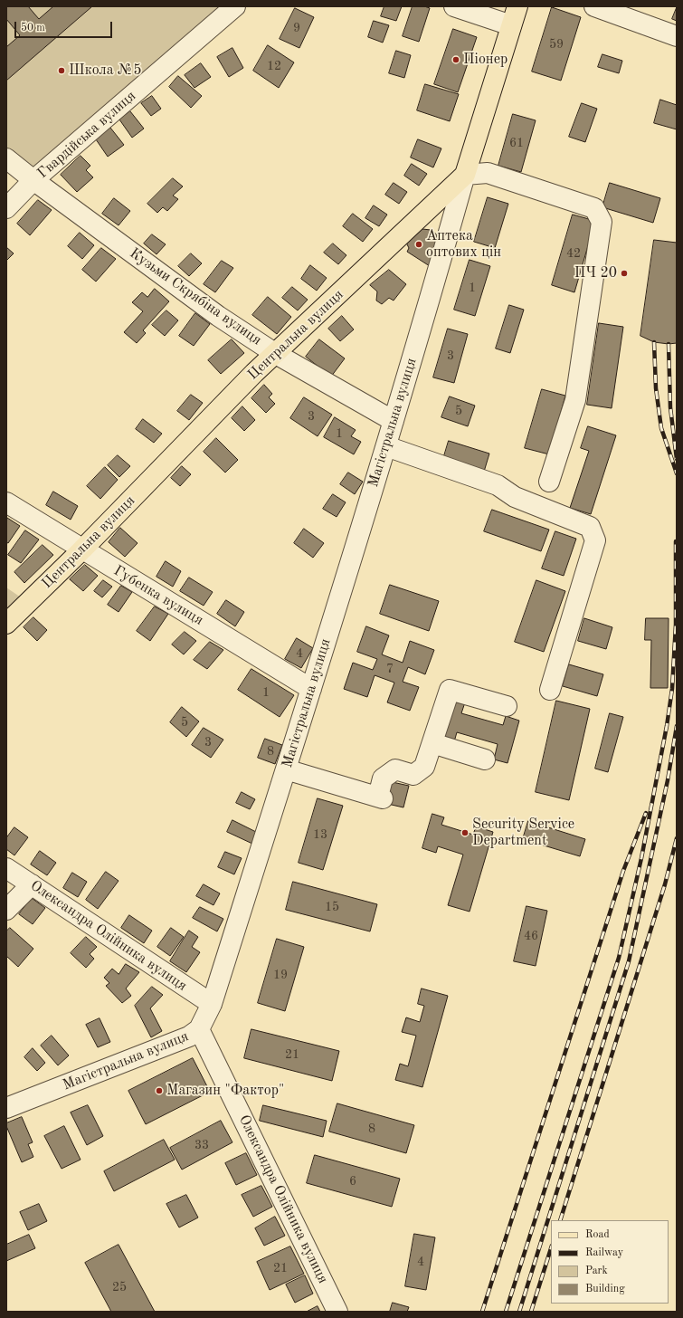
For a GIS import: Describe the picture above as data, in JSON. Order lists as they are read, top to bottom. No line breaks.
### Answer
{"streets":{"main road":["Центральна вулиця"],"street":["Гвардійська вулиця","Кузьми Скрябіна вулиця","Магістральна вулиця","Губенка вулиця","Олександра Олійника вулиця"]},"crossings":[["Гвардійська вулиця","Кузьми Скрябіна вулиця"],["Кузьми Скрябіна вулиця","Центральна вулиця"],["Кузьми Скрябіна вулиця","Магістральна вулиця"],["Центральна вулиця","Магістральна вулиця"],["Центральна вулиця","Губенка вулиця"],["Магістральна вулиця","Губенка вулиця"],["Магістральна вулиця","Олександра Олійника вулиця"]],"places":["Піонер","Школа №5","Аптека оптових цін","ПЧ 20","Security Service Department","Магазин \"Фактор\""],"house_numbers":["9","59","12","61","42","1","3","5","3","1","4","7","1","5","3","8","13","15","46","19","21","8","33","6","4","21","25"],"legend":["Road","Railway","Park","Building"],"scale_bar":"50 m"}
